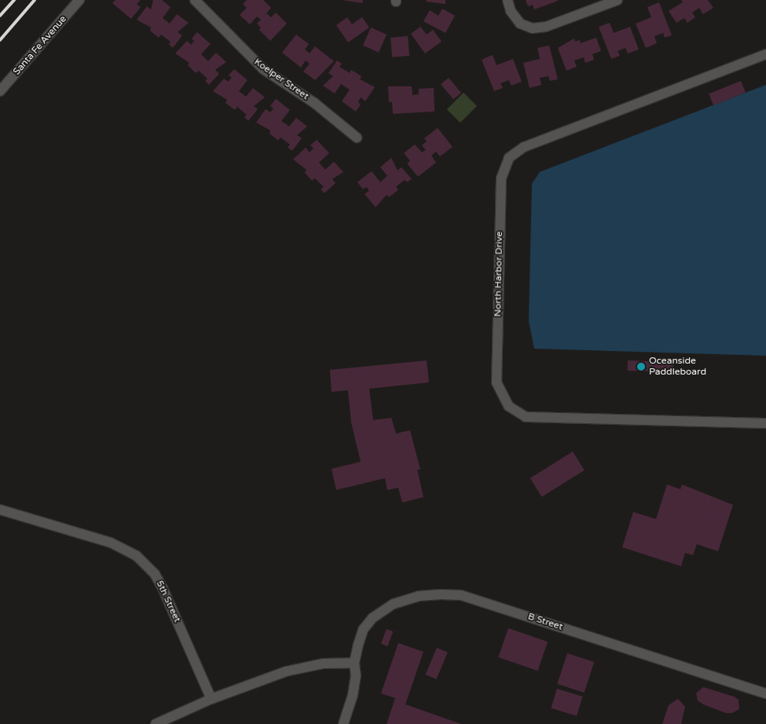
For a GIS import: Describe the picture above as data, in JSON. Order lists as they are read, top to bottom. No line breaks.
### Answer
{"streets":{"street":["Santa Fe Avenue","Koelper Street","North Harbor Drive","5th Street","B Street"]},"places":["Oceanside Paddleboard"]}
